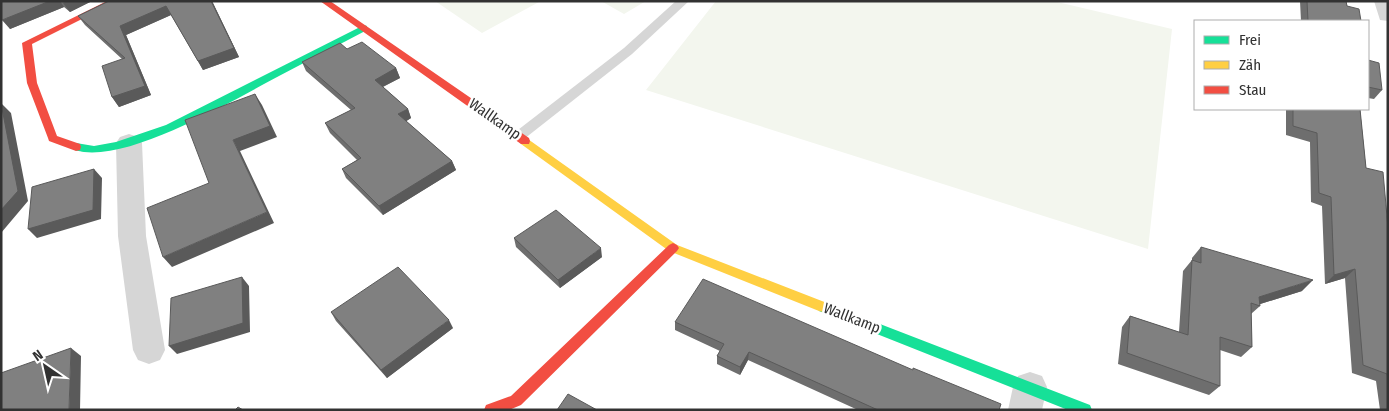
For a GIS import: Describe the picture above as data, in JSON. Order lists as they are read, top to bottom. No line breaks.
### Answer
{"streets":{"street":["Wallkamp"]},"legend":["Frei","Zäh","Stau"],"north":"top left"}
